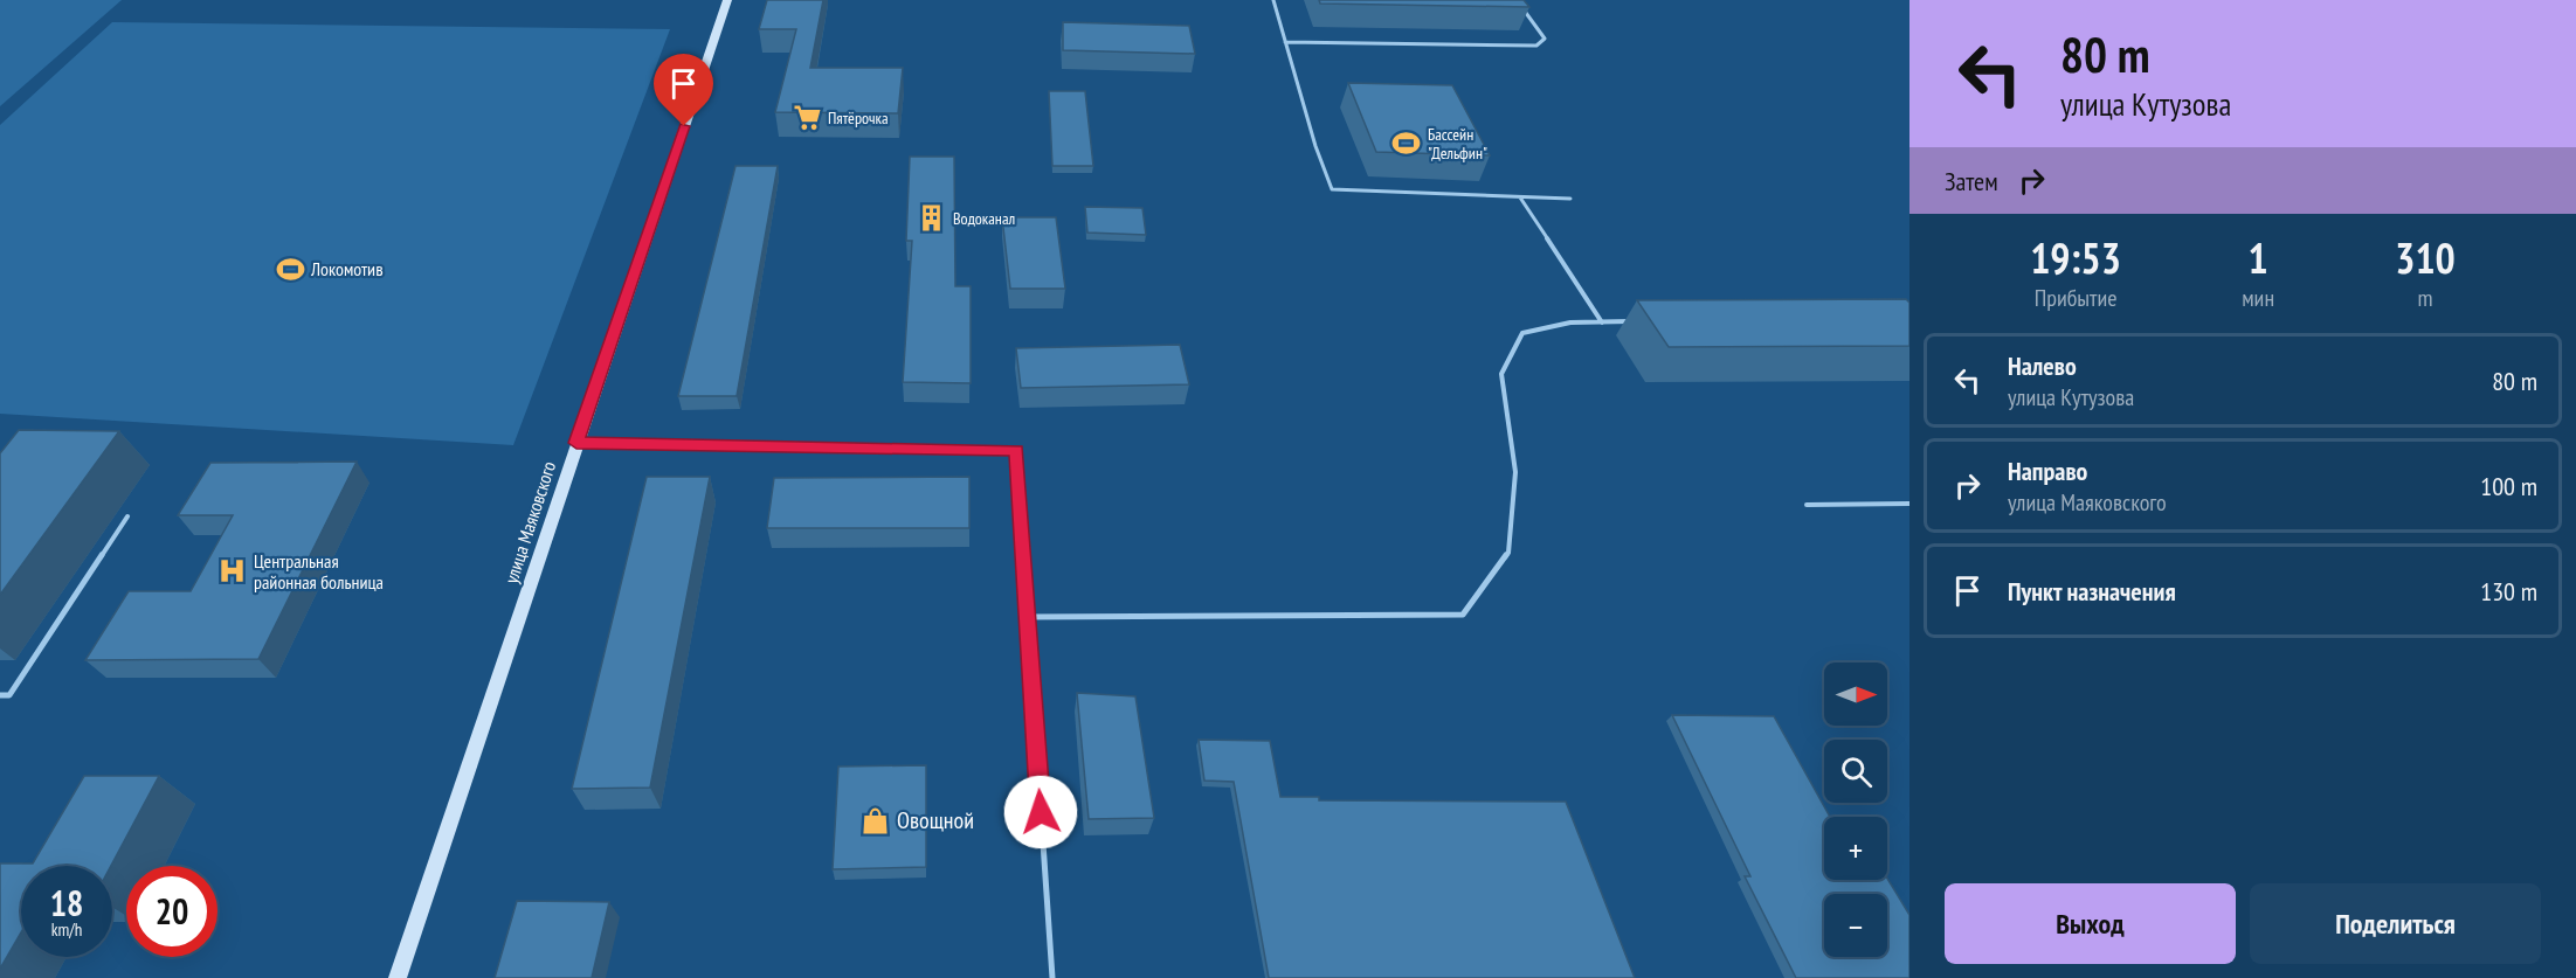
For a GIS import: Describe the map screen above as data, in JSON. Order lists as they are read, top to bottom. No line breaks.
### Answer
{"streets":{"main road":["улица Маяковского"]},"places":{"supermarket":["Пятёрочка"],"sports":["Бассейн \"Дельфин\"","Локомотив"],"building":["Водоканал"],"hospital":["Центральная районная больница"],"shop":["Овощной"]},"north":"right","page":{"turn":["80 m","улица Кутузова"],"then":"Затем","eta":["19:53","Прибытие","1","мин","310","m"],"list":[{"name":"Налево","note":"улица Кутузова","value":"80 m"},{"name":"Направо","note":"улица Маяковского","value":"100 m"},{"name":"Пункт назначения","value":"130 m"}],"map_buttons":["+","−"],"speed":"18 km/h","limit":"20","buttons":["Выход","Поделиться"]}}
